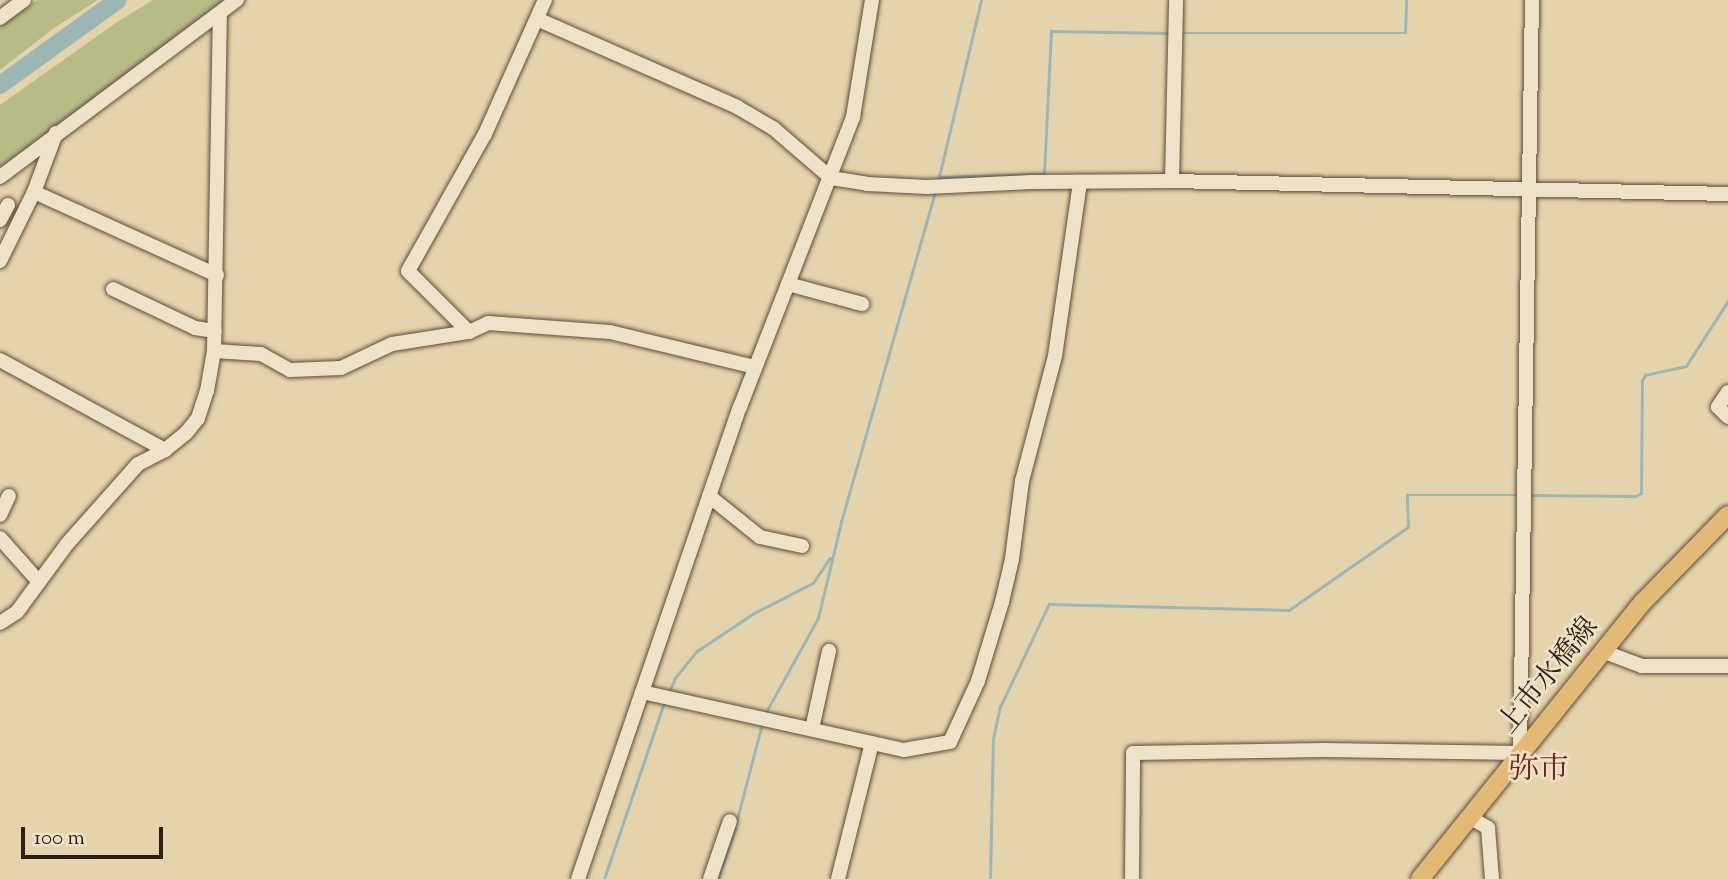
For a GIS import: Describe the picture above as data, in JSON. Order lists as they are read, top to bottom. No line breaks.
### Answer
{"streets":{"main road":["上市水橋線"]},"districts":["弥市"],"scale_bar":"100 m"}
